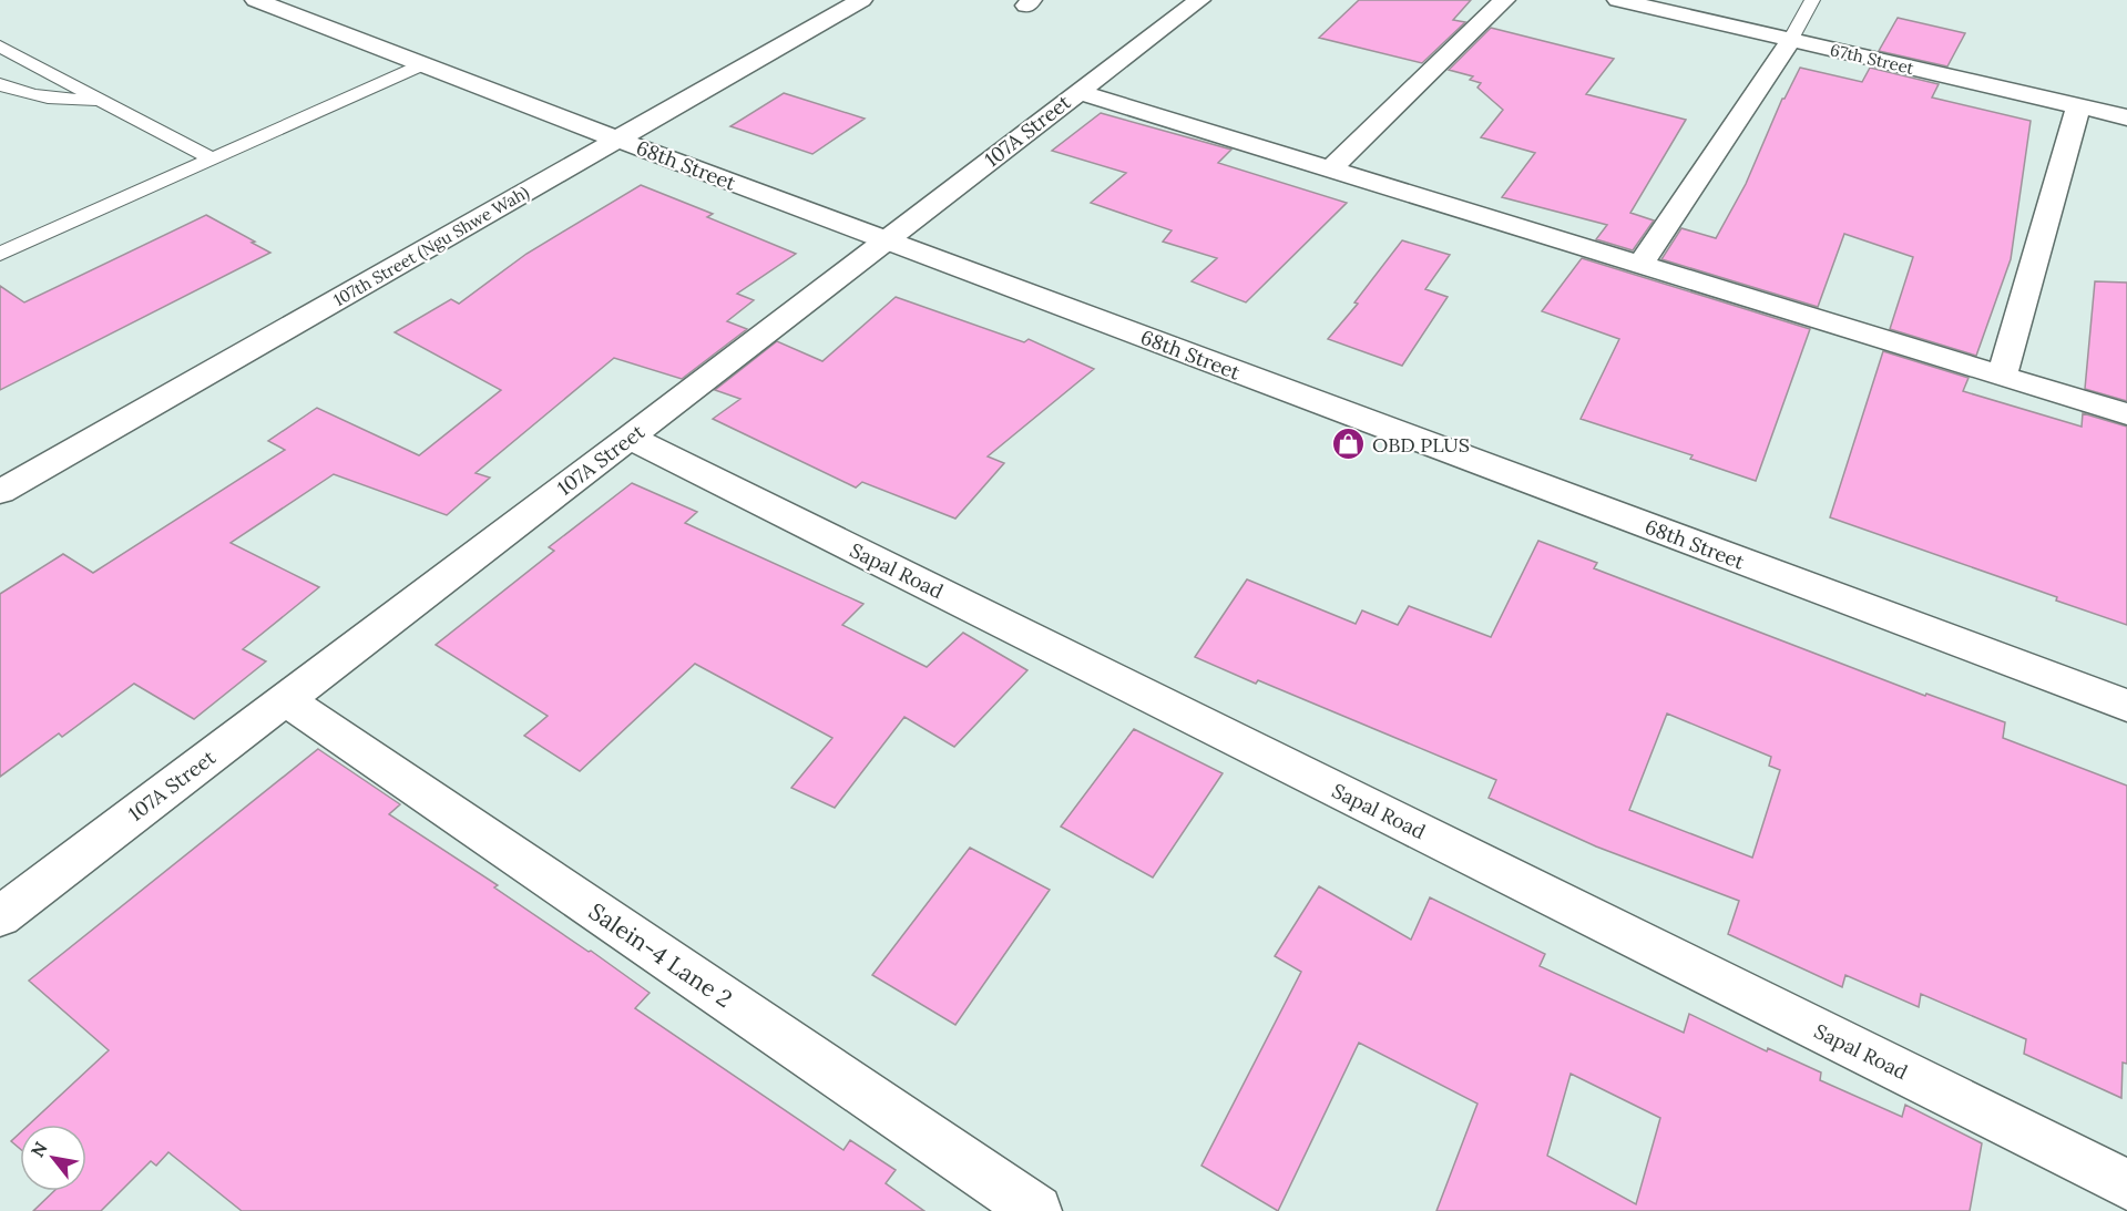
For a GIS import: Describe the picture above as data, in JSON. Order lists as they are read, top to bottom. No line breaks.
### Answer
{"streets":{"street":["67th Street","107A Street","68th Street","107th Street (Ngu Shwe Wah)","Sapal Road","Salein-4 Lane 2"]},"crossings":[["107A Street","68th Street"],["107A Street","Sapal Road"],["107A Street","Salein-4 Lane 2"],["68th Street","107th Street (Ngu Shwe Wah)"]],"places":{"shop":["OBD PLUS"]},"north":"top left"}
